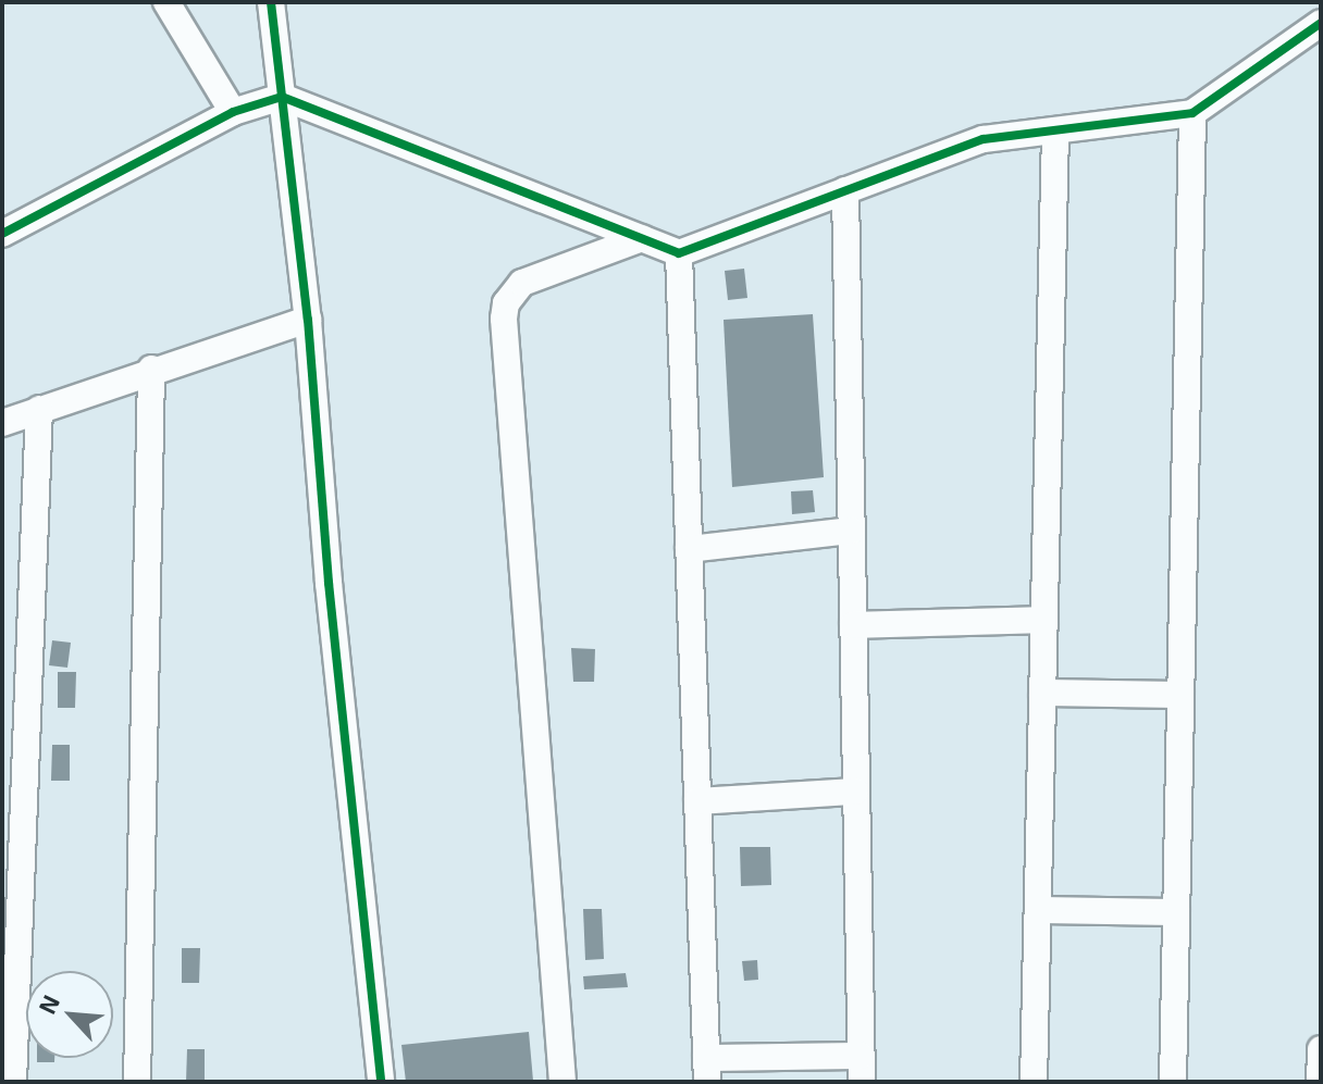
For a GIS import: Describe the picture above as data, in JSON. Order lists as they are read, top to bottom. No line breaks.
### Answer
{"north":"top left"}
